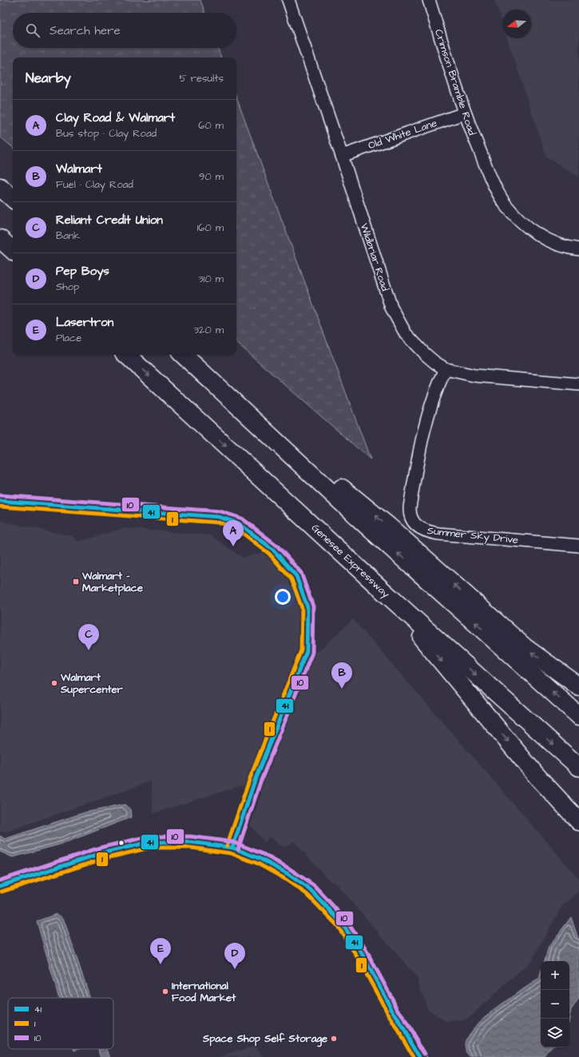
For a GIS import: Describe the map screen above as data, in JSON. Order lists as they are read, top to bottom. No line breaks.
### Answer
{"streets":{"highway":["Genesee Expressway"],"street":["Crimson Bramble Road","Old White Lane","Wildbriar Road","Summer Sky Drive"]},"crossings":[["Crimson Bramble Road","Old White Lane"],["Old White Lane","Wildbriar Road"],["Wildbriar Road","Summer Sky Drive"]],"places":{"transit":["Walmart - Marketplace"],"other":["Walmart Supercenter","International Food Market","Space Shop Self Storage"]},"lines":["transit line 10","transit line 41","transit line 1"],"legend":["41","1","10"],"north":"left","page":{"search":"Search here","heading":["Nearby","5 results"],"list":[{"mark":"A","name":"Clay Road & Walmart","note":"Bus stop · Clay Road","value":"60 m"},{"mark":"B","name":"Walmart","note":"Fuel · Clay Road","value":"90 m"},{"mark":"C","name":"Reliant Credit Union","note":"Bank","value":"160 m"},{"mark":"D","name":"Pep Boys","note":"Shop","value":"310 m"},{"mark":"E","name":"Lasertron","note":"Place","value":"320 m"}],"pins":["A","C","B","E","D"],"map_buttons":["+","−"]}}
